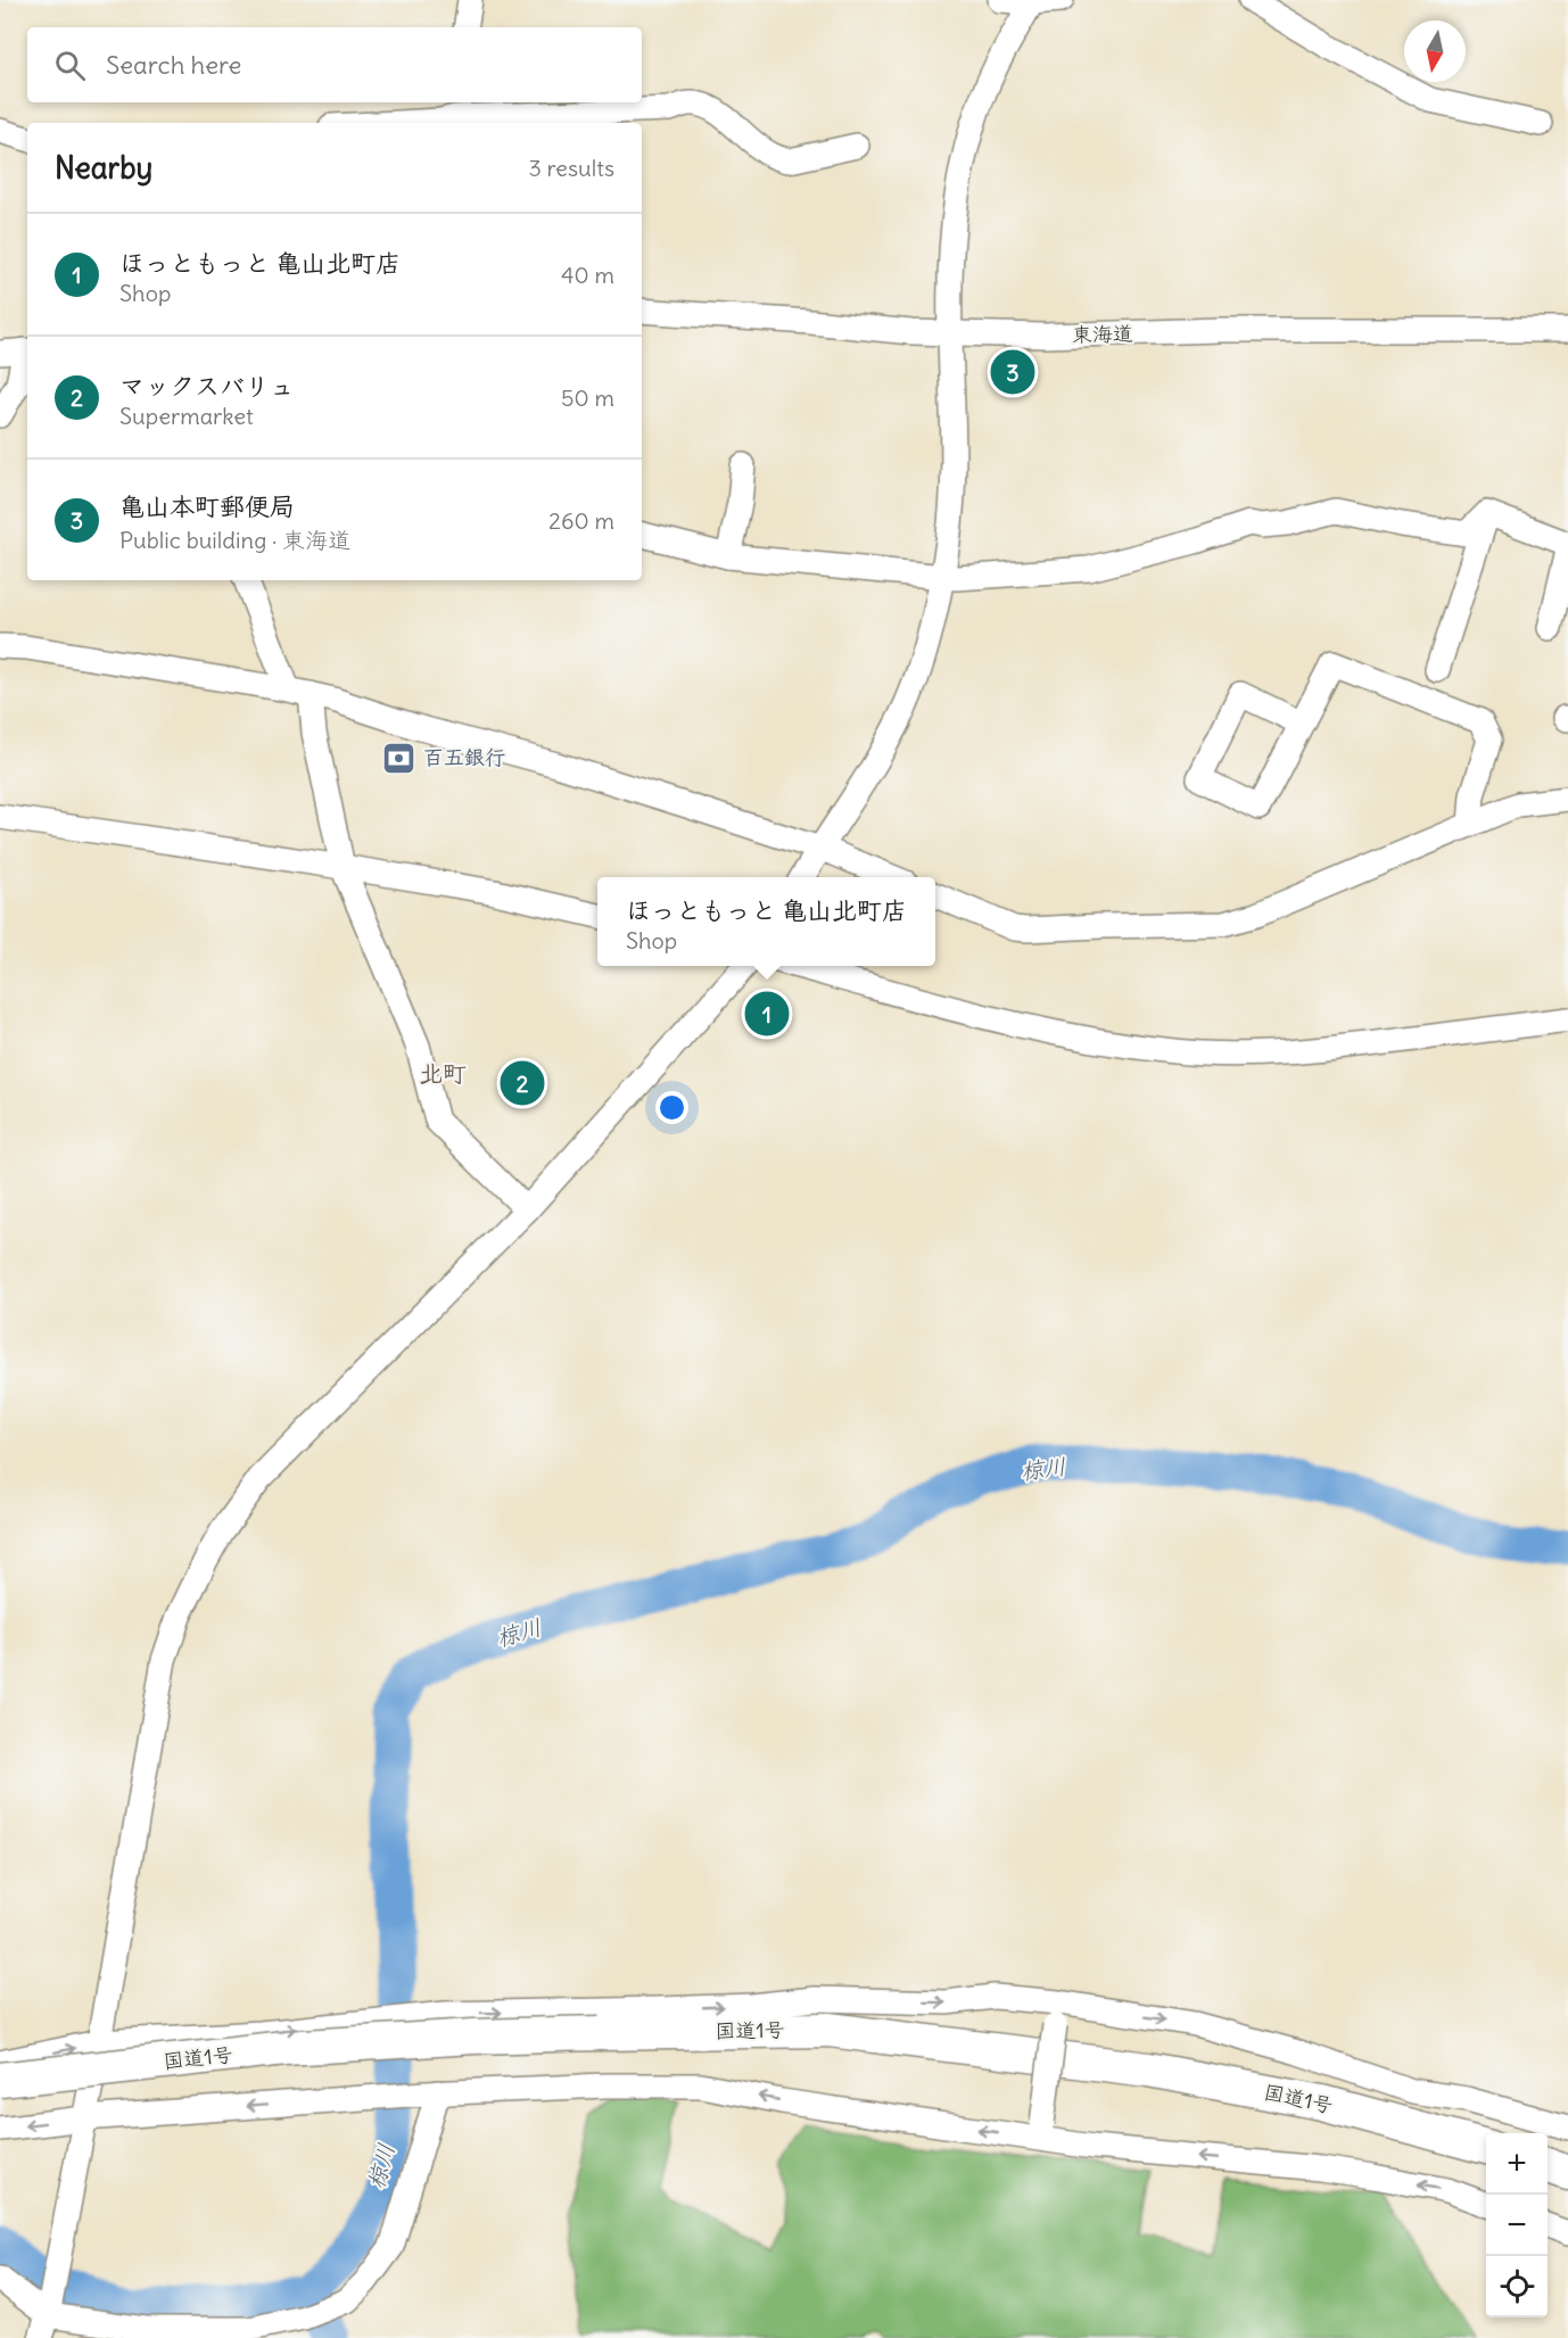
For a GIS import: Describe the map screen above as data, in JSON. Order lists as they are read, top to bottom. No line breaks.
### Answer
{"streets":{"highway":["国道1号"],"street":["東海道"]},"districts":["北町"],"water":["椋川"],"places":{"bank":["百五銀行"]},"north":"bottom","page":{"search":"Search here","heading":["Nearby","3 results"],"list":[{"mark":"1","name":"ほっともっと 亀山北町店","note":"Shop","value":"40 m"},{"mark":"2","name":"マックスバリュ","note":"Supermarket","value":"50 m"},{"mark":"3","name":"亀山本町郵便局","note":"Public building · 東海道","value":"260 m"}],"pins":["3","1","2"],"popup":["ほっともっと 亀山北町店","Shop"],"map_buttons":["+","−"]}}
